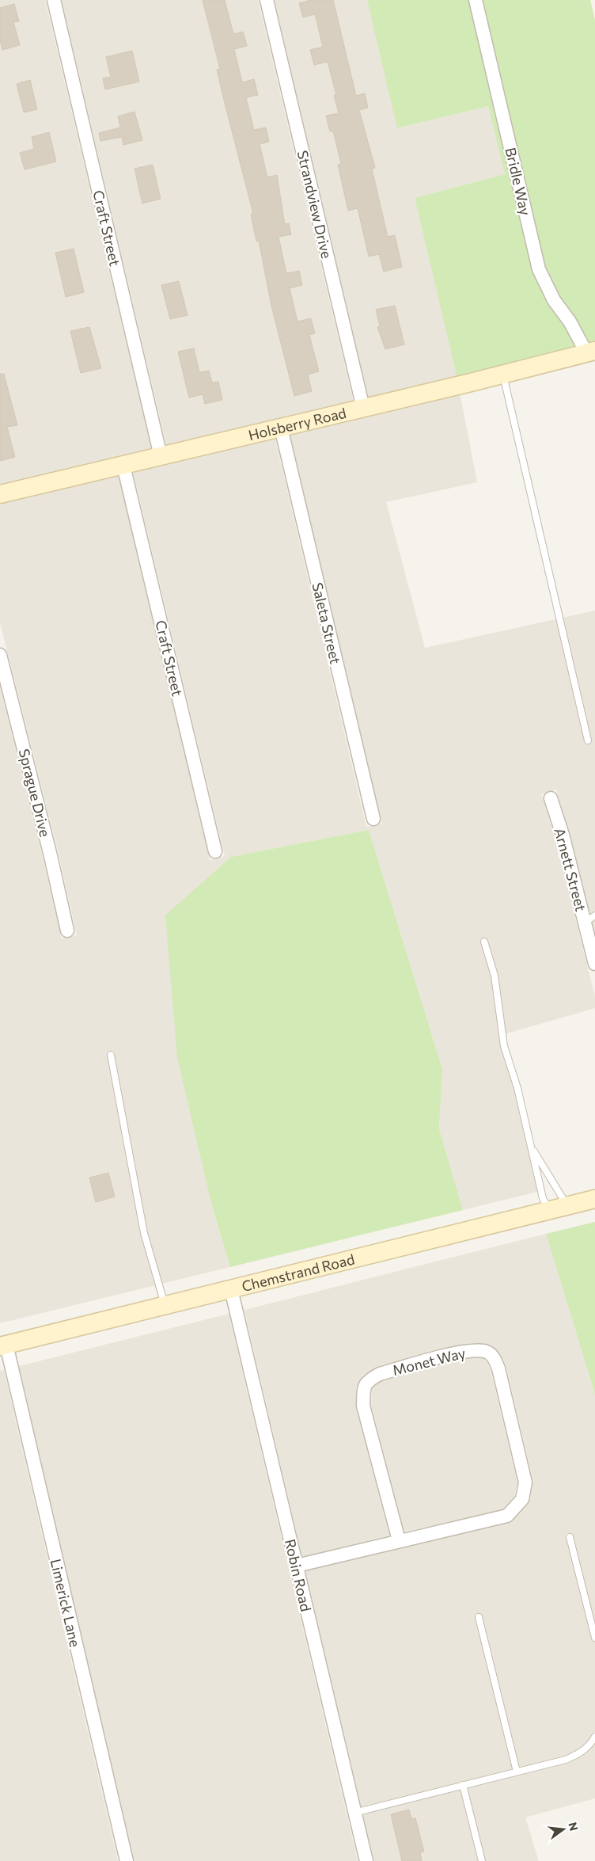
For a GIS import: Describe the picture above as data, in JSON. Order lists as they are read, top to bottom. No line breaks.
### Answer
{"streets":{"street":["Bridle Way","Strandview Drive","Craft Street","Holsberry Road","Saleta Street","Sprague Drive","Arnett Street","Chemstrand Road","Monet Way","Robin Road","Limerick Lane"]},"crossings":[["Bridle Way","Holsberry Road"],["Strandview Drive","Holsberry Road"],["Craft Street","Holsberry Road"],["Holsberry Road","Saleta Street"],["Chemstrand Road","Robin Road"],["Chemstrand Road","Limerick Lane"],["Monet Way","Robin Road"]],"north":"right"}
